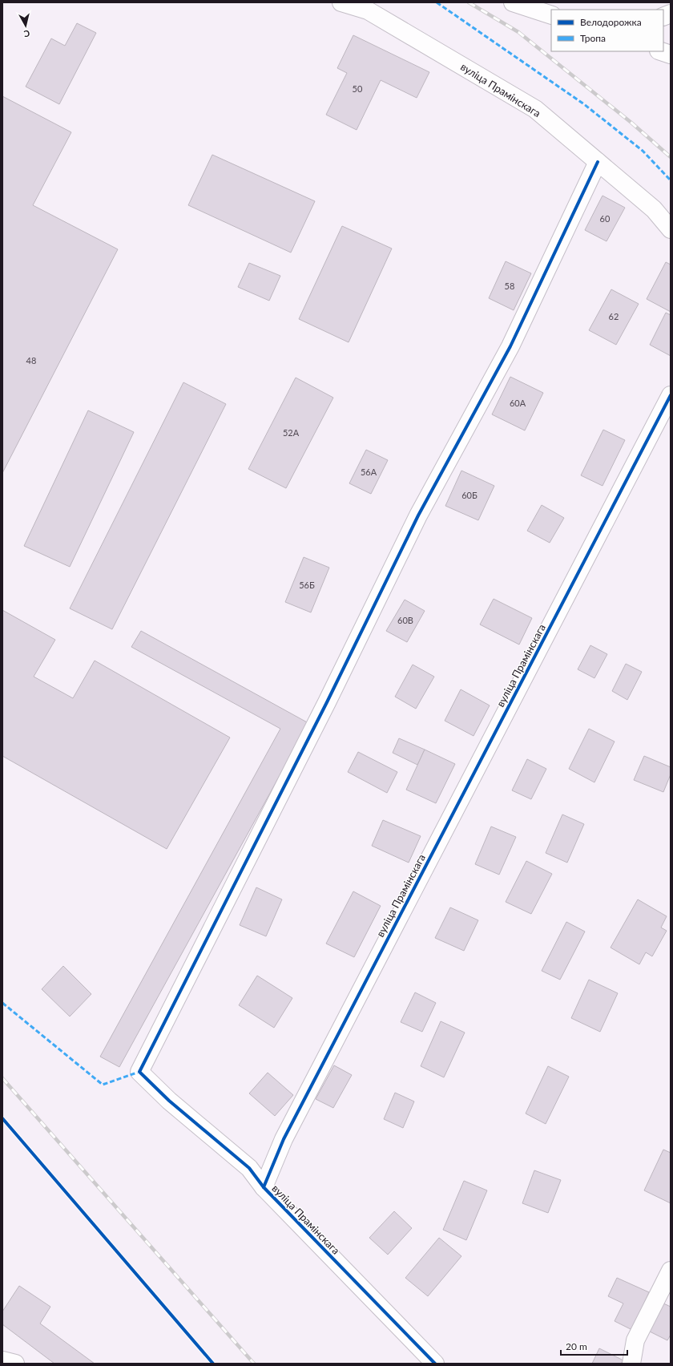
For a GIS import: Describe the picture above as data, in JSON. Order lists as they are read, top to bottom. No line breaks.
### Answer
{"streets":{"street":["вуліца Прамінскага"]},"house_numbers":["50","60","58","62","48","60А","52А","56А","60Б","56Б","60В"],"legend":["Велодорожка","Тропа"],"scale_bar":"20 m","north":"bottom"}
